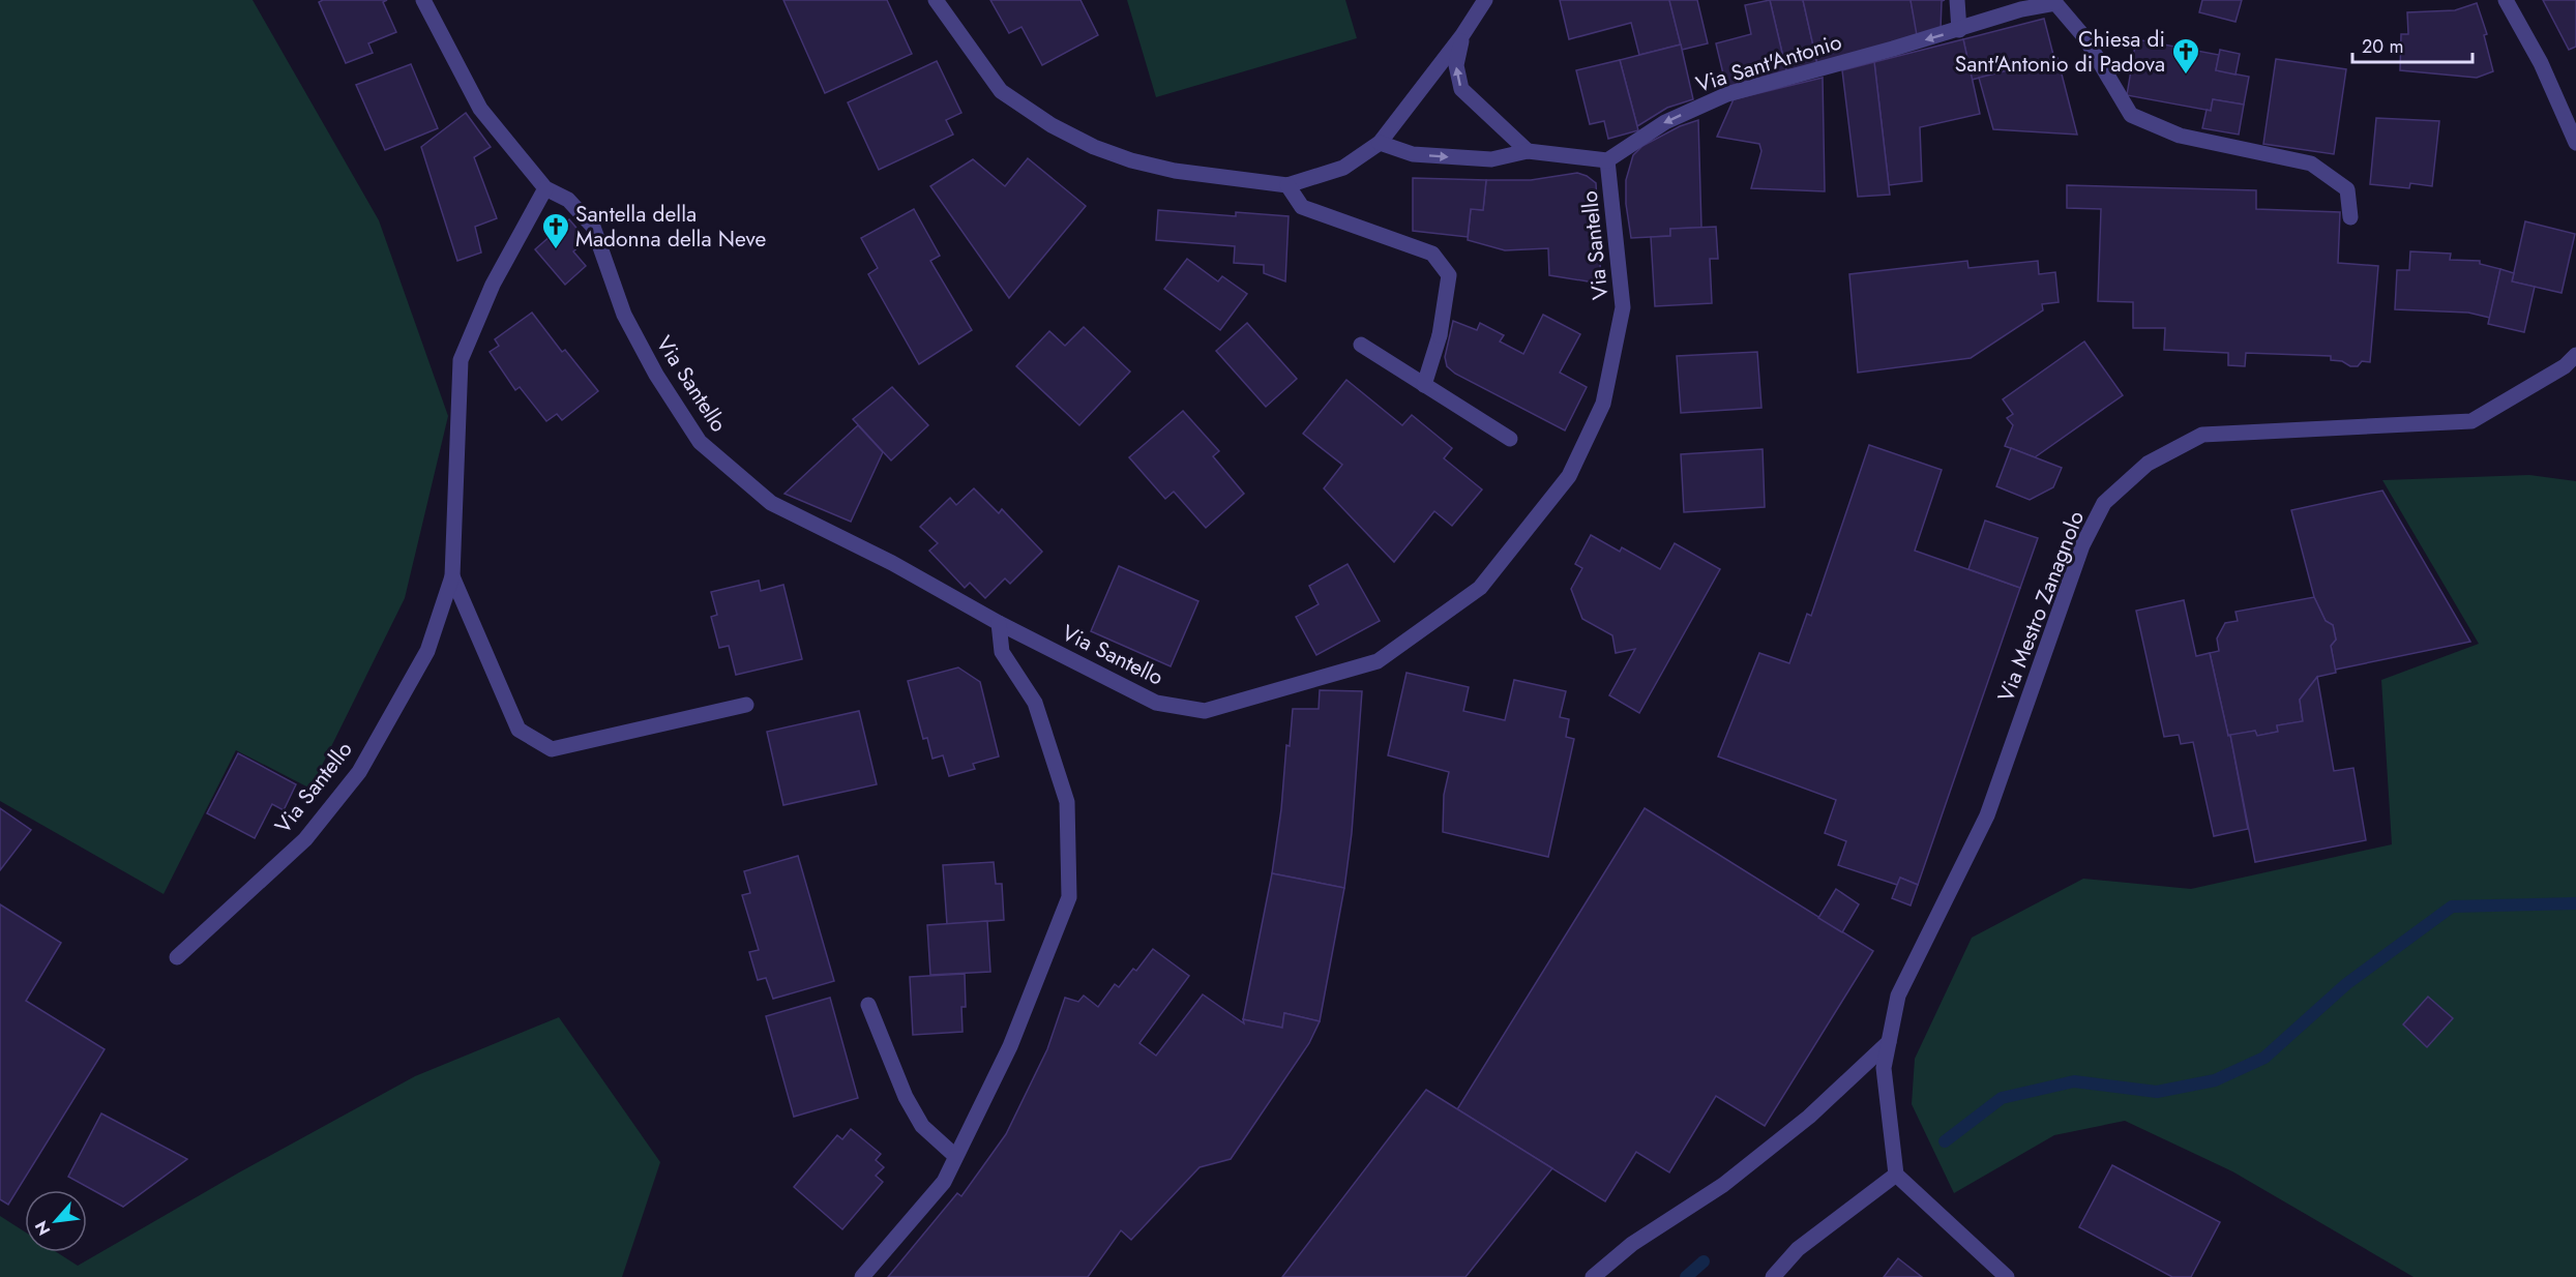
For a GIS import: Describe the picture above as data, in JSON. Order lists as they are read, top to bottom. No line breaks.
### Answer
{"streets":{"street":["Via Sant'Antonio","Via Santello","Via Mestro Zanagnolo"]},"crossings":[["Via Sant'Antonio","Via Santello"]],"one_way":["Via Sant'Antonio"],"places":{"church":["Chiesa di Sant'Antonio di Padova","Santella della Madonna della Neve"]},"scale_bar":"20 m","north":"bottom left"}
